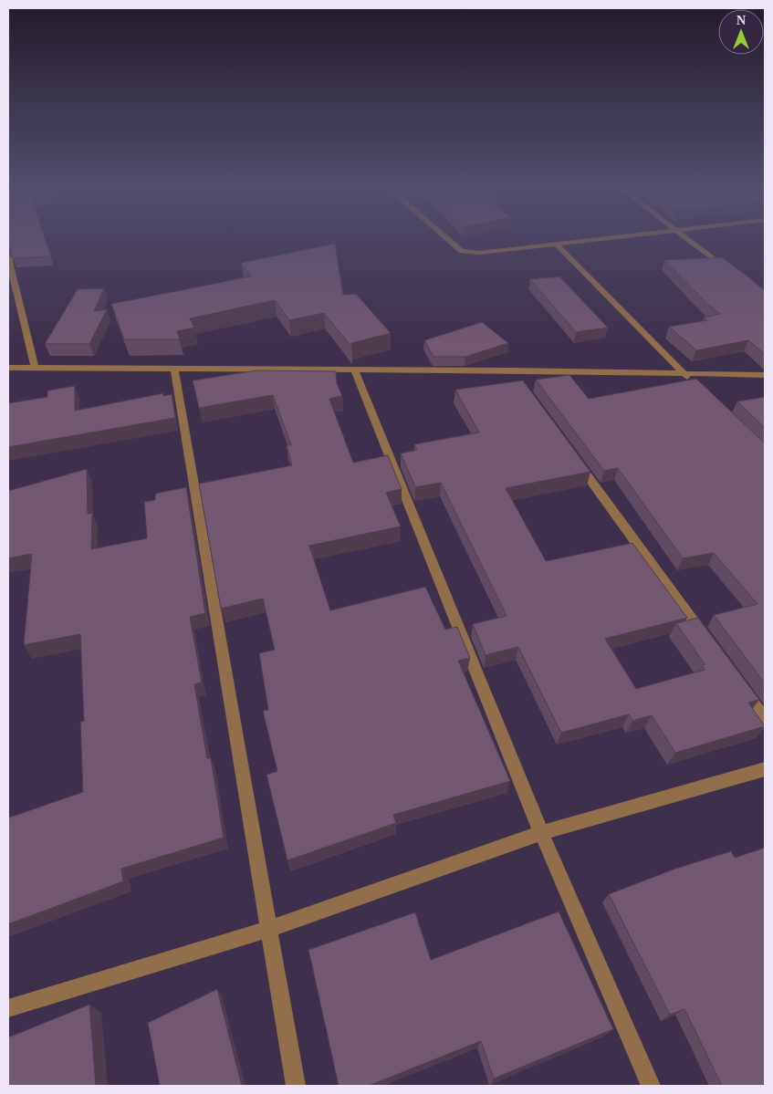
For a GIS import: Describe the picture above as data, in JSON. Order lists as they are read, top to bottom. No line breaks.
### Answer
{"north":"top"}
